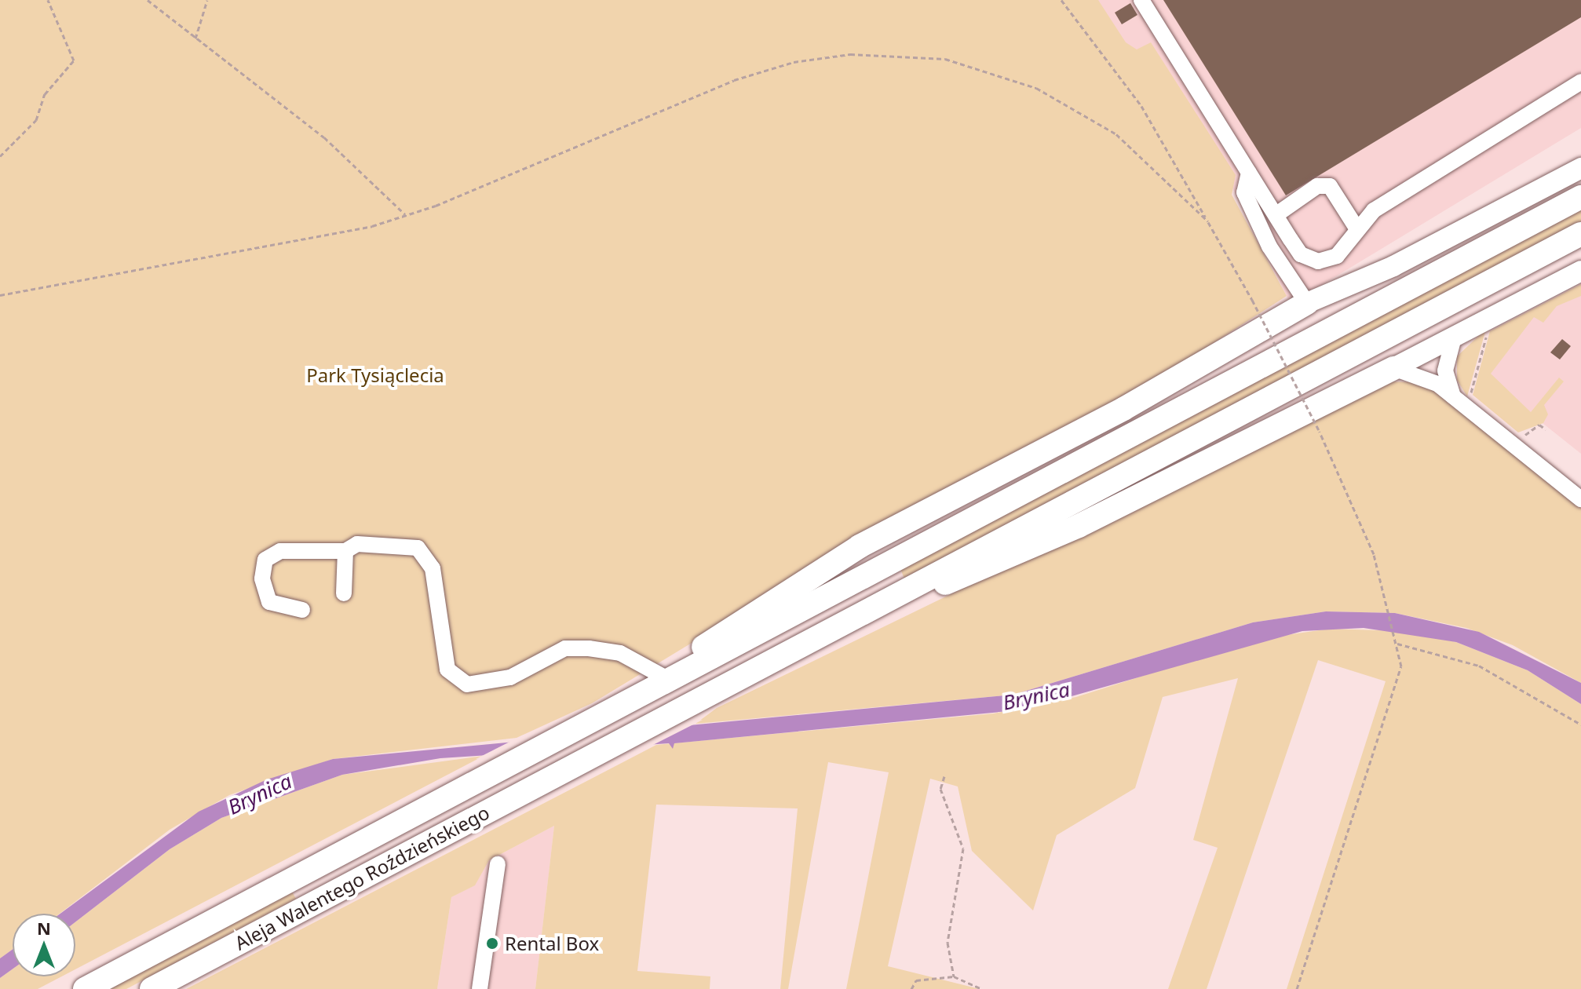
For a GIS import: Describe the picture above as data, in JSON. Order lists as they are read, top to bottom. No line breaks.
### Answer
{"streets":{"highway":["Aleja Walentego Roździeńskiego"]},"water":["Brynica"],"parks":["Park Tysiąclecia"],"places":["Rental Box"],"north":"top"}
